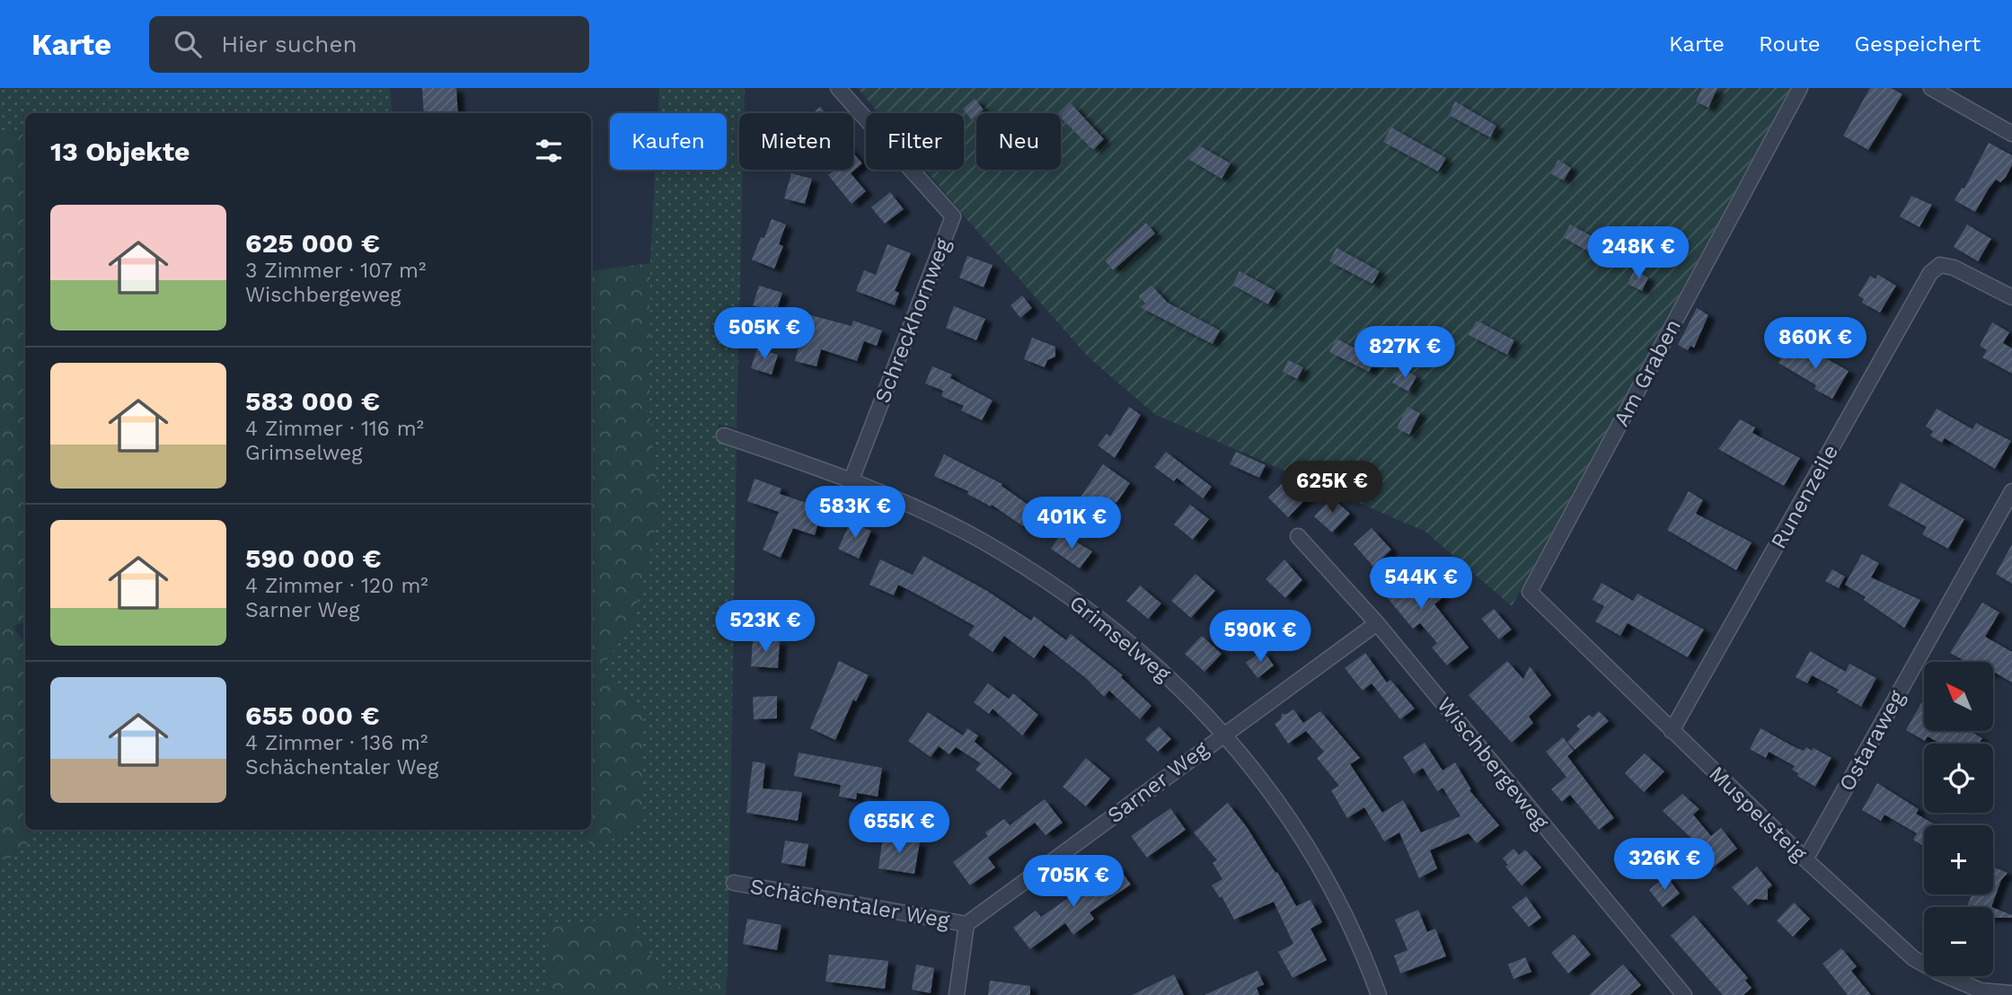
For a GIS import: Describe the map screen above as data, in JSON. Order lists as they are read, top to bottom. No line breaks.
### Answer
{"streets":{"street":["Schreckhornweg","Am Graben","Runenzeile","Grimselweg","Ostaraweg","Wischbergeweg","Sarner Weg","Muspelsteig","Schächentaler Weg"]},"crossings":[["Schreckhornweg","Grimselweg"],["Am Graben","Muspelsteig"],["Runenzeile","Muspelsteig"],["Grimselweg","Sarner Weg"],["Ostaraweg","Muspelsteig"],["Wischbergeweg","Sarner Weg"],["Sarner Weg","Schächentaler Weg"]],"north":"top left","page":{"header":"Karte","search":"Hier suchen","nav":["Karte","Route","Gespeichert"],"chip":["Kaufen","Mieten","Filter","Neu"],"heading":"13 Objekte","list":[{"name":"625 000 €","note":"3 Zimmer · 107 m² · Wischbergeweg"},{"name":"583 000 €","note":"4 Zimmer · 116 m² · Grimselweg"},{"name":"590 000 €","note":"4 Zimmer · 120 m² · Sarner Weg"},{"name":"655 000 €","note":"4 Zimmer · 136 m² · Schächentaler Weg"}],"price":["248K €","505K €","860K €","827K €","625K €","583K €","401K €","544K €","523K €","590K €","655K €","326K €","705K €"],"map_buttons":["+","−"]}}
